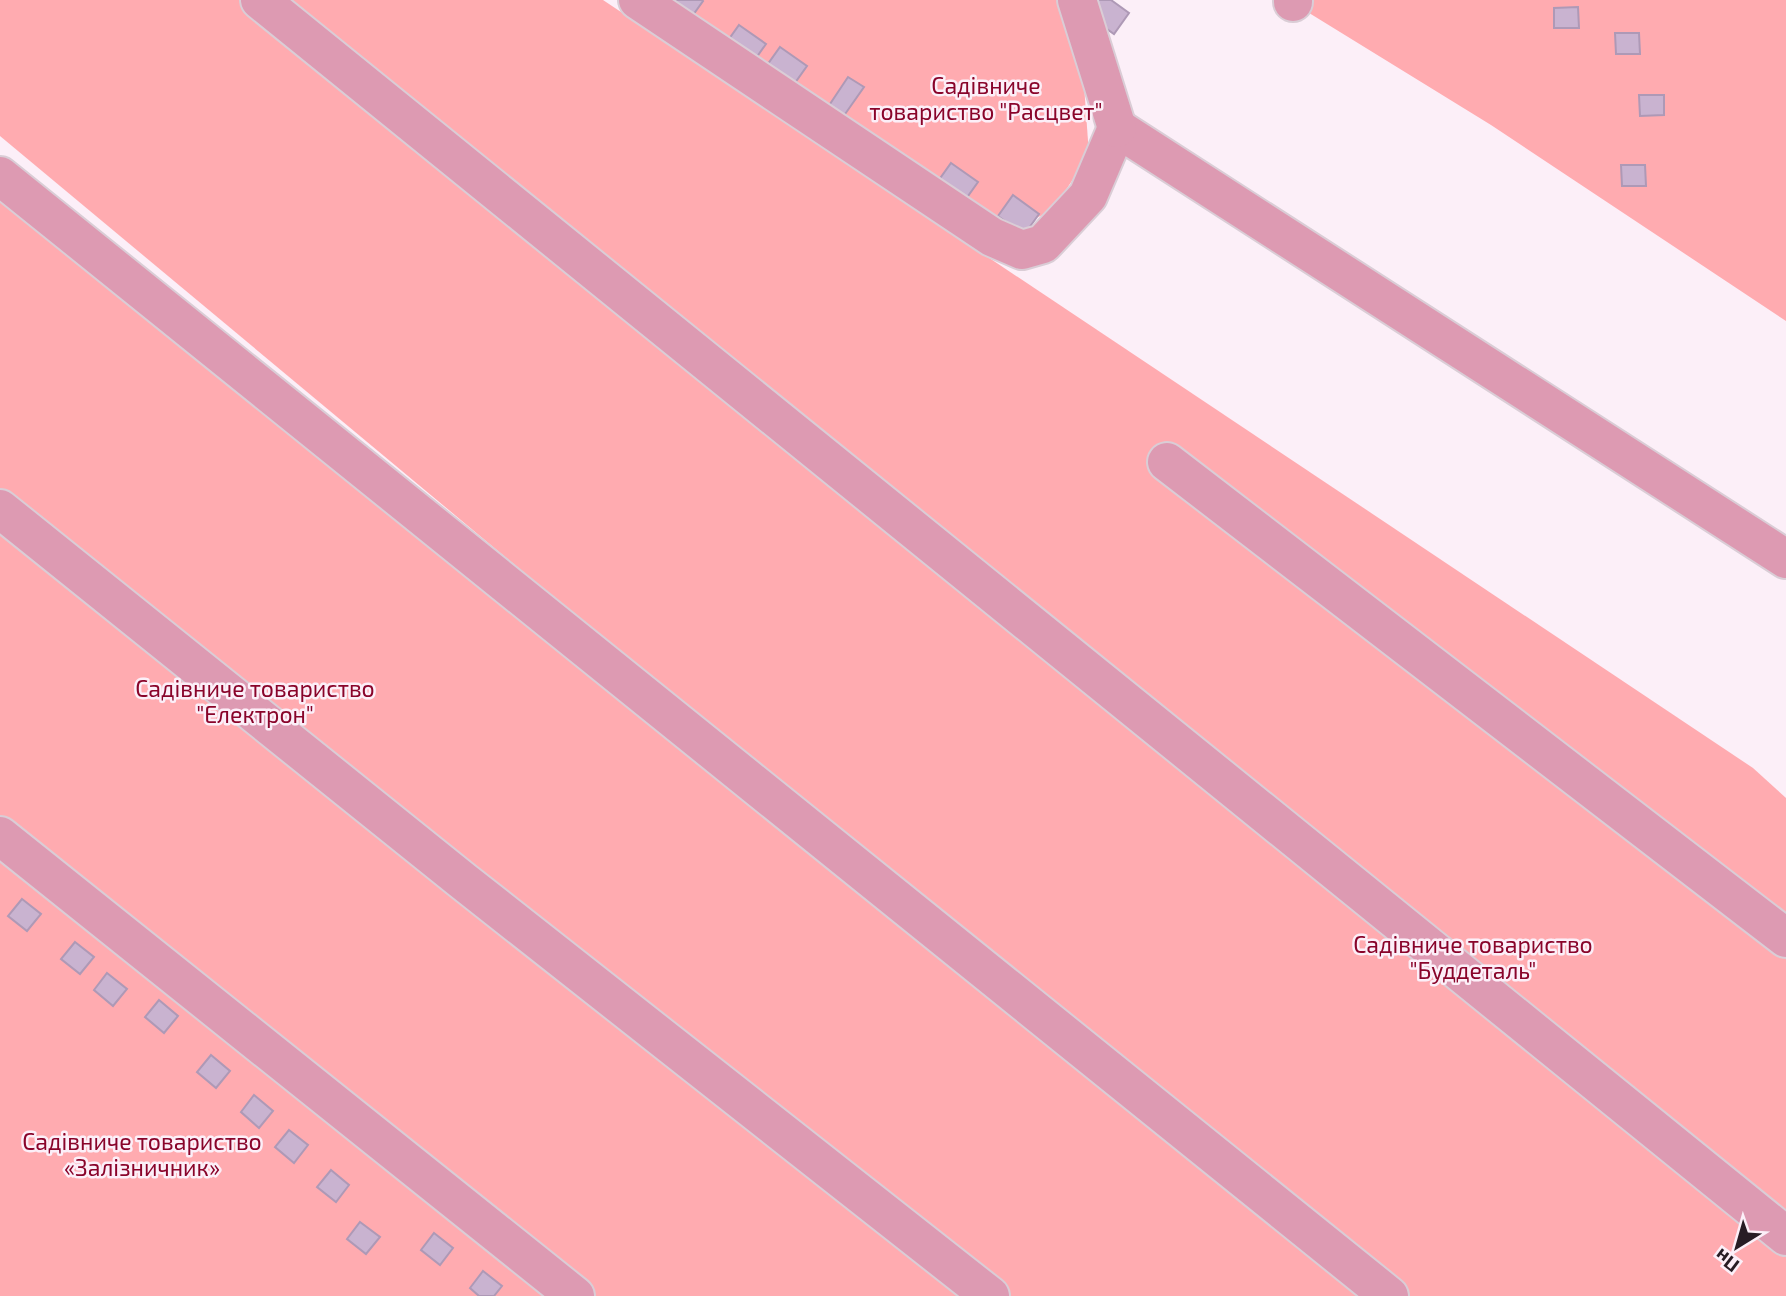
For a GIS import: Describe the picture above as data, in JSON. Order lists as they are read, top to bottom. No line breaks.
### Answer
{"parks":["Садівниче товариство \"Расцвет\"","Садівниче товариство \"Електрон\"","Садівниче товариство \"Буддеталь\"","Садівниче товариство «Залізничник»"],"north":"bottom left"}
